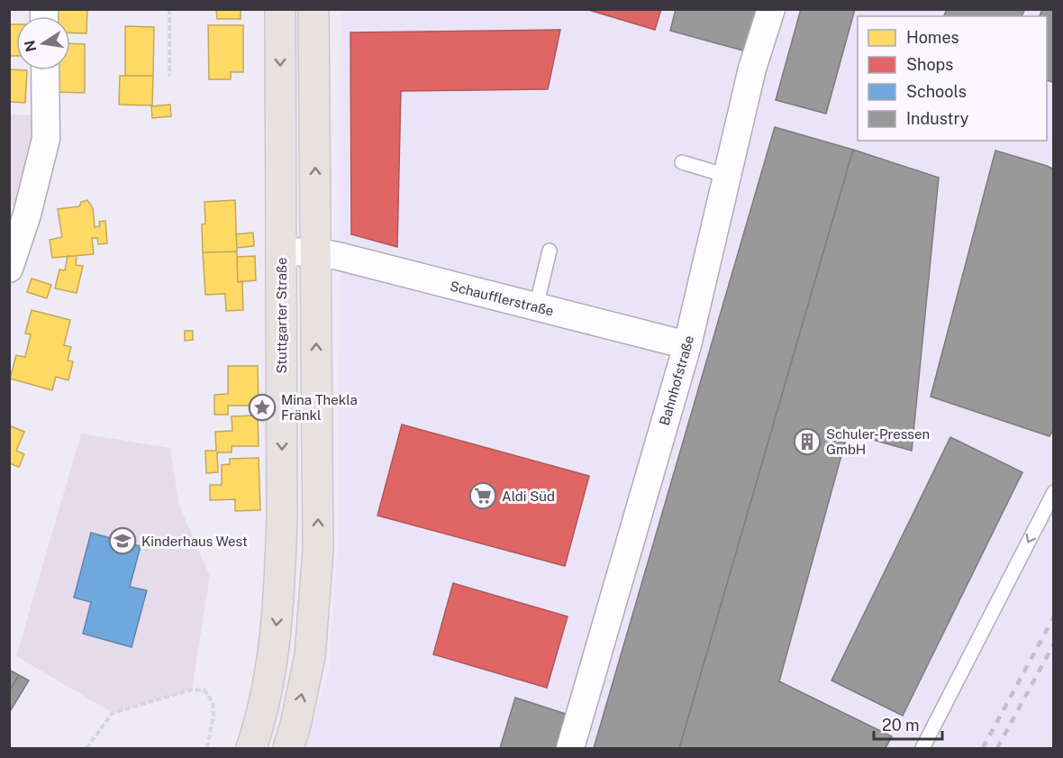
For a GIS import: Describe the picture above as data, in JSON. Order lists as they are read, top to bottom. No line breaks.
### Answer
{"streets":{"main road":["Stuttgarter Straße"],"street":["Schaufflerstraße","Bahnhofstraße"]},"crossings":[["Schaufflerstraße","Stuttgarter Straße"],["Schaufflerstraße","Bahnhofstraße"]],"places":{"place":["Mina Thekla Fränkl"],"building":["Schuler-Pressen GmbH"],"supermarket":["Aldi Süd"],"school or university":["Kinderhaus West"]},"legend":["Homes","Shops","Schools","Industry"],"scale_bar":"20 m","north":"left"}
